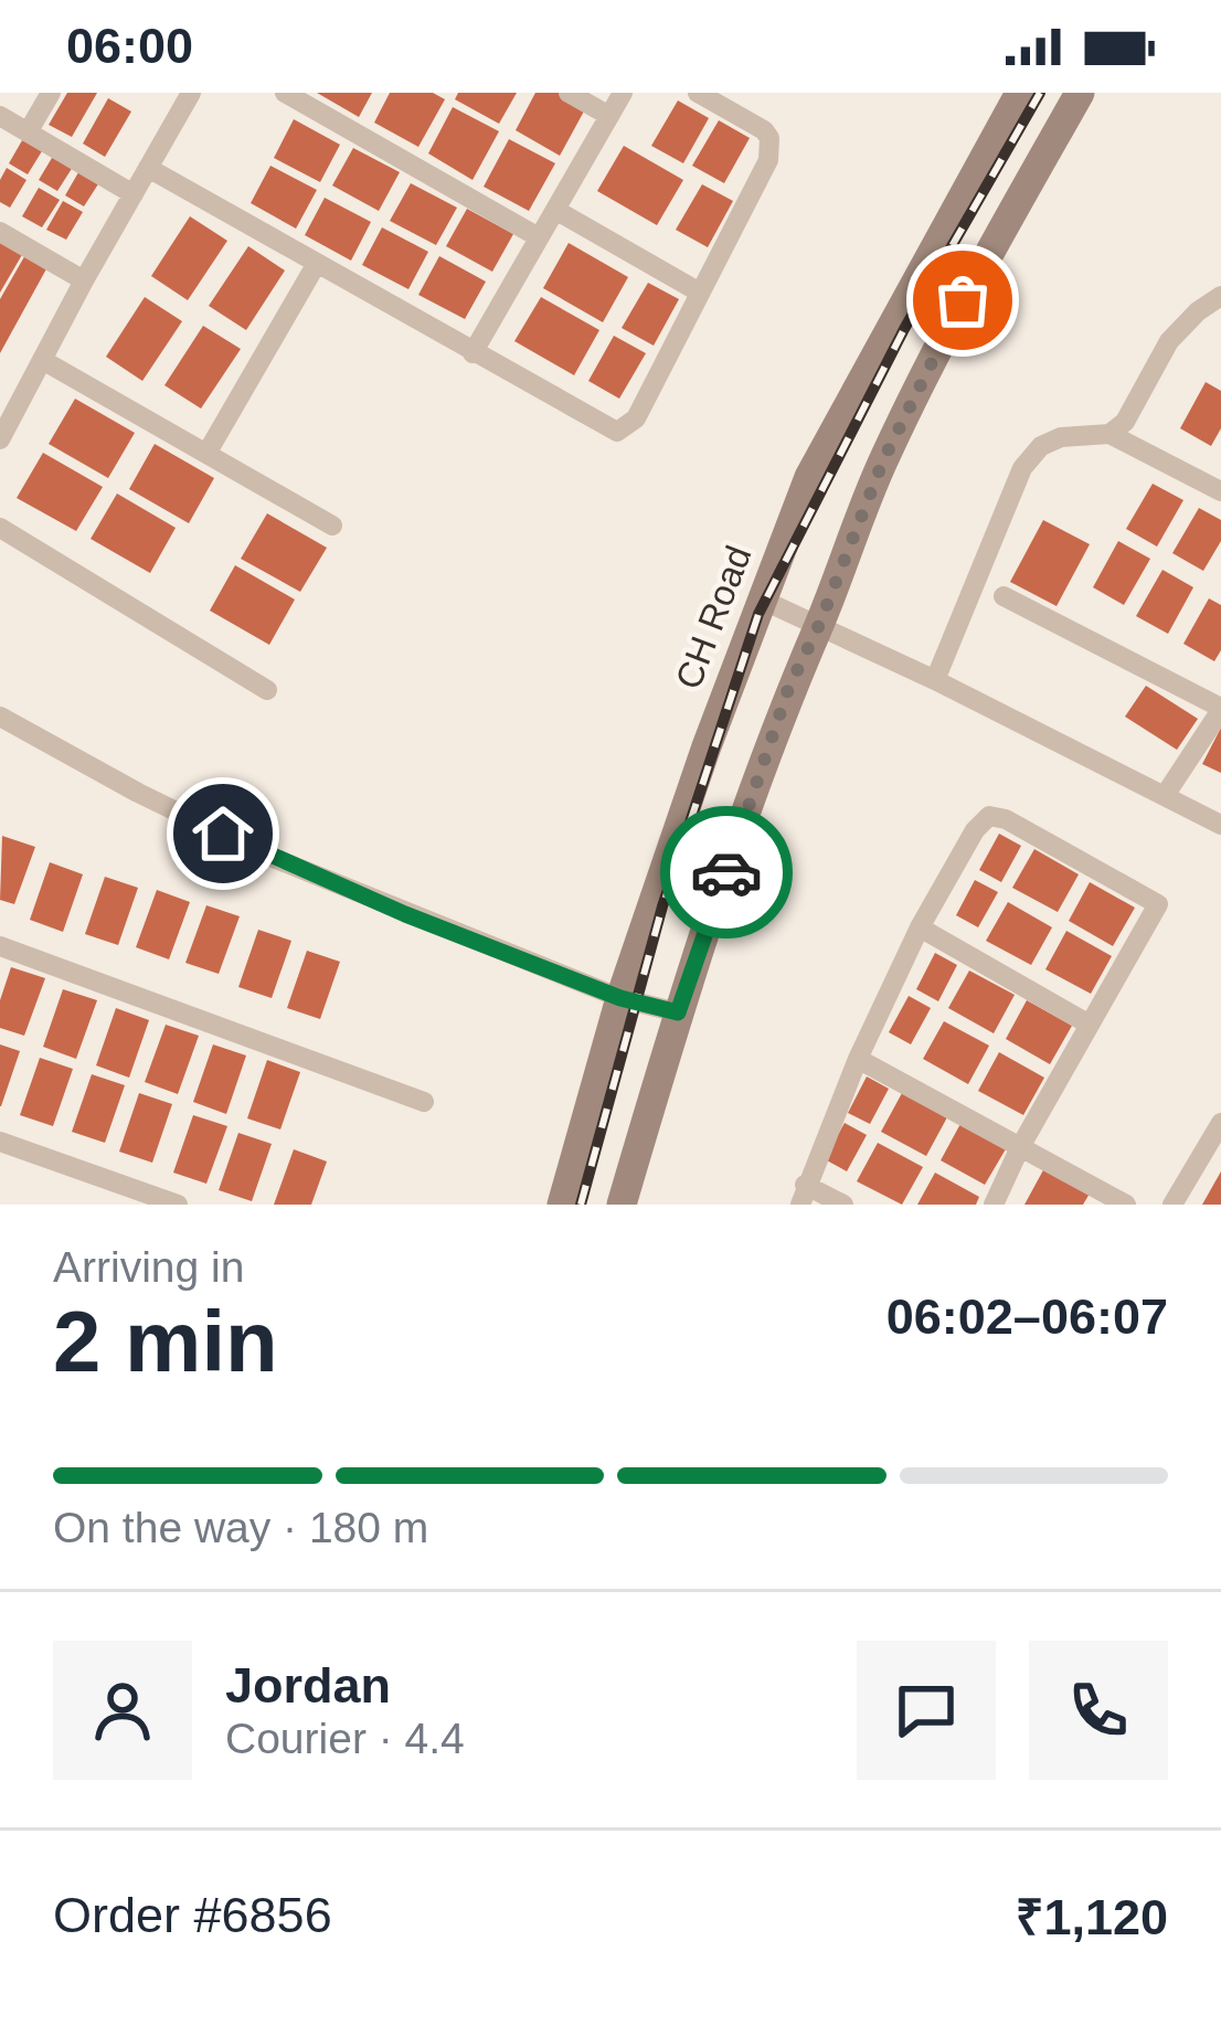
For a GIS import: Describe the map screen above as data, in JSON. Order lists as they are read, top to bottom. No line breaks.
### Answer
{"streets":{"street":["CH Road"]},"page":{"status":"06:00","heading":["2 min","Arriving in","06:02–06:07"],"panel":["Jordan","Courier · 4.4","Order #6856","₹1,120"],"bar":"On the way · 180 m"}}
